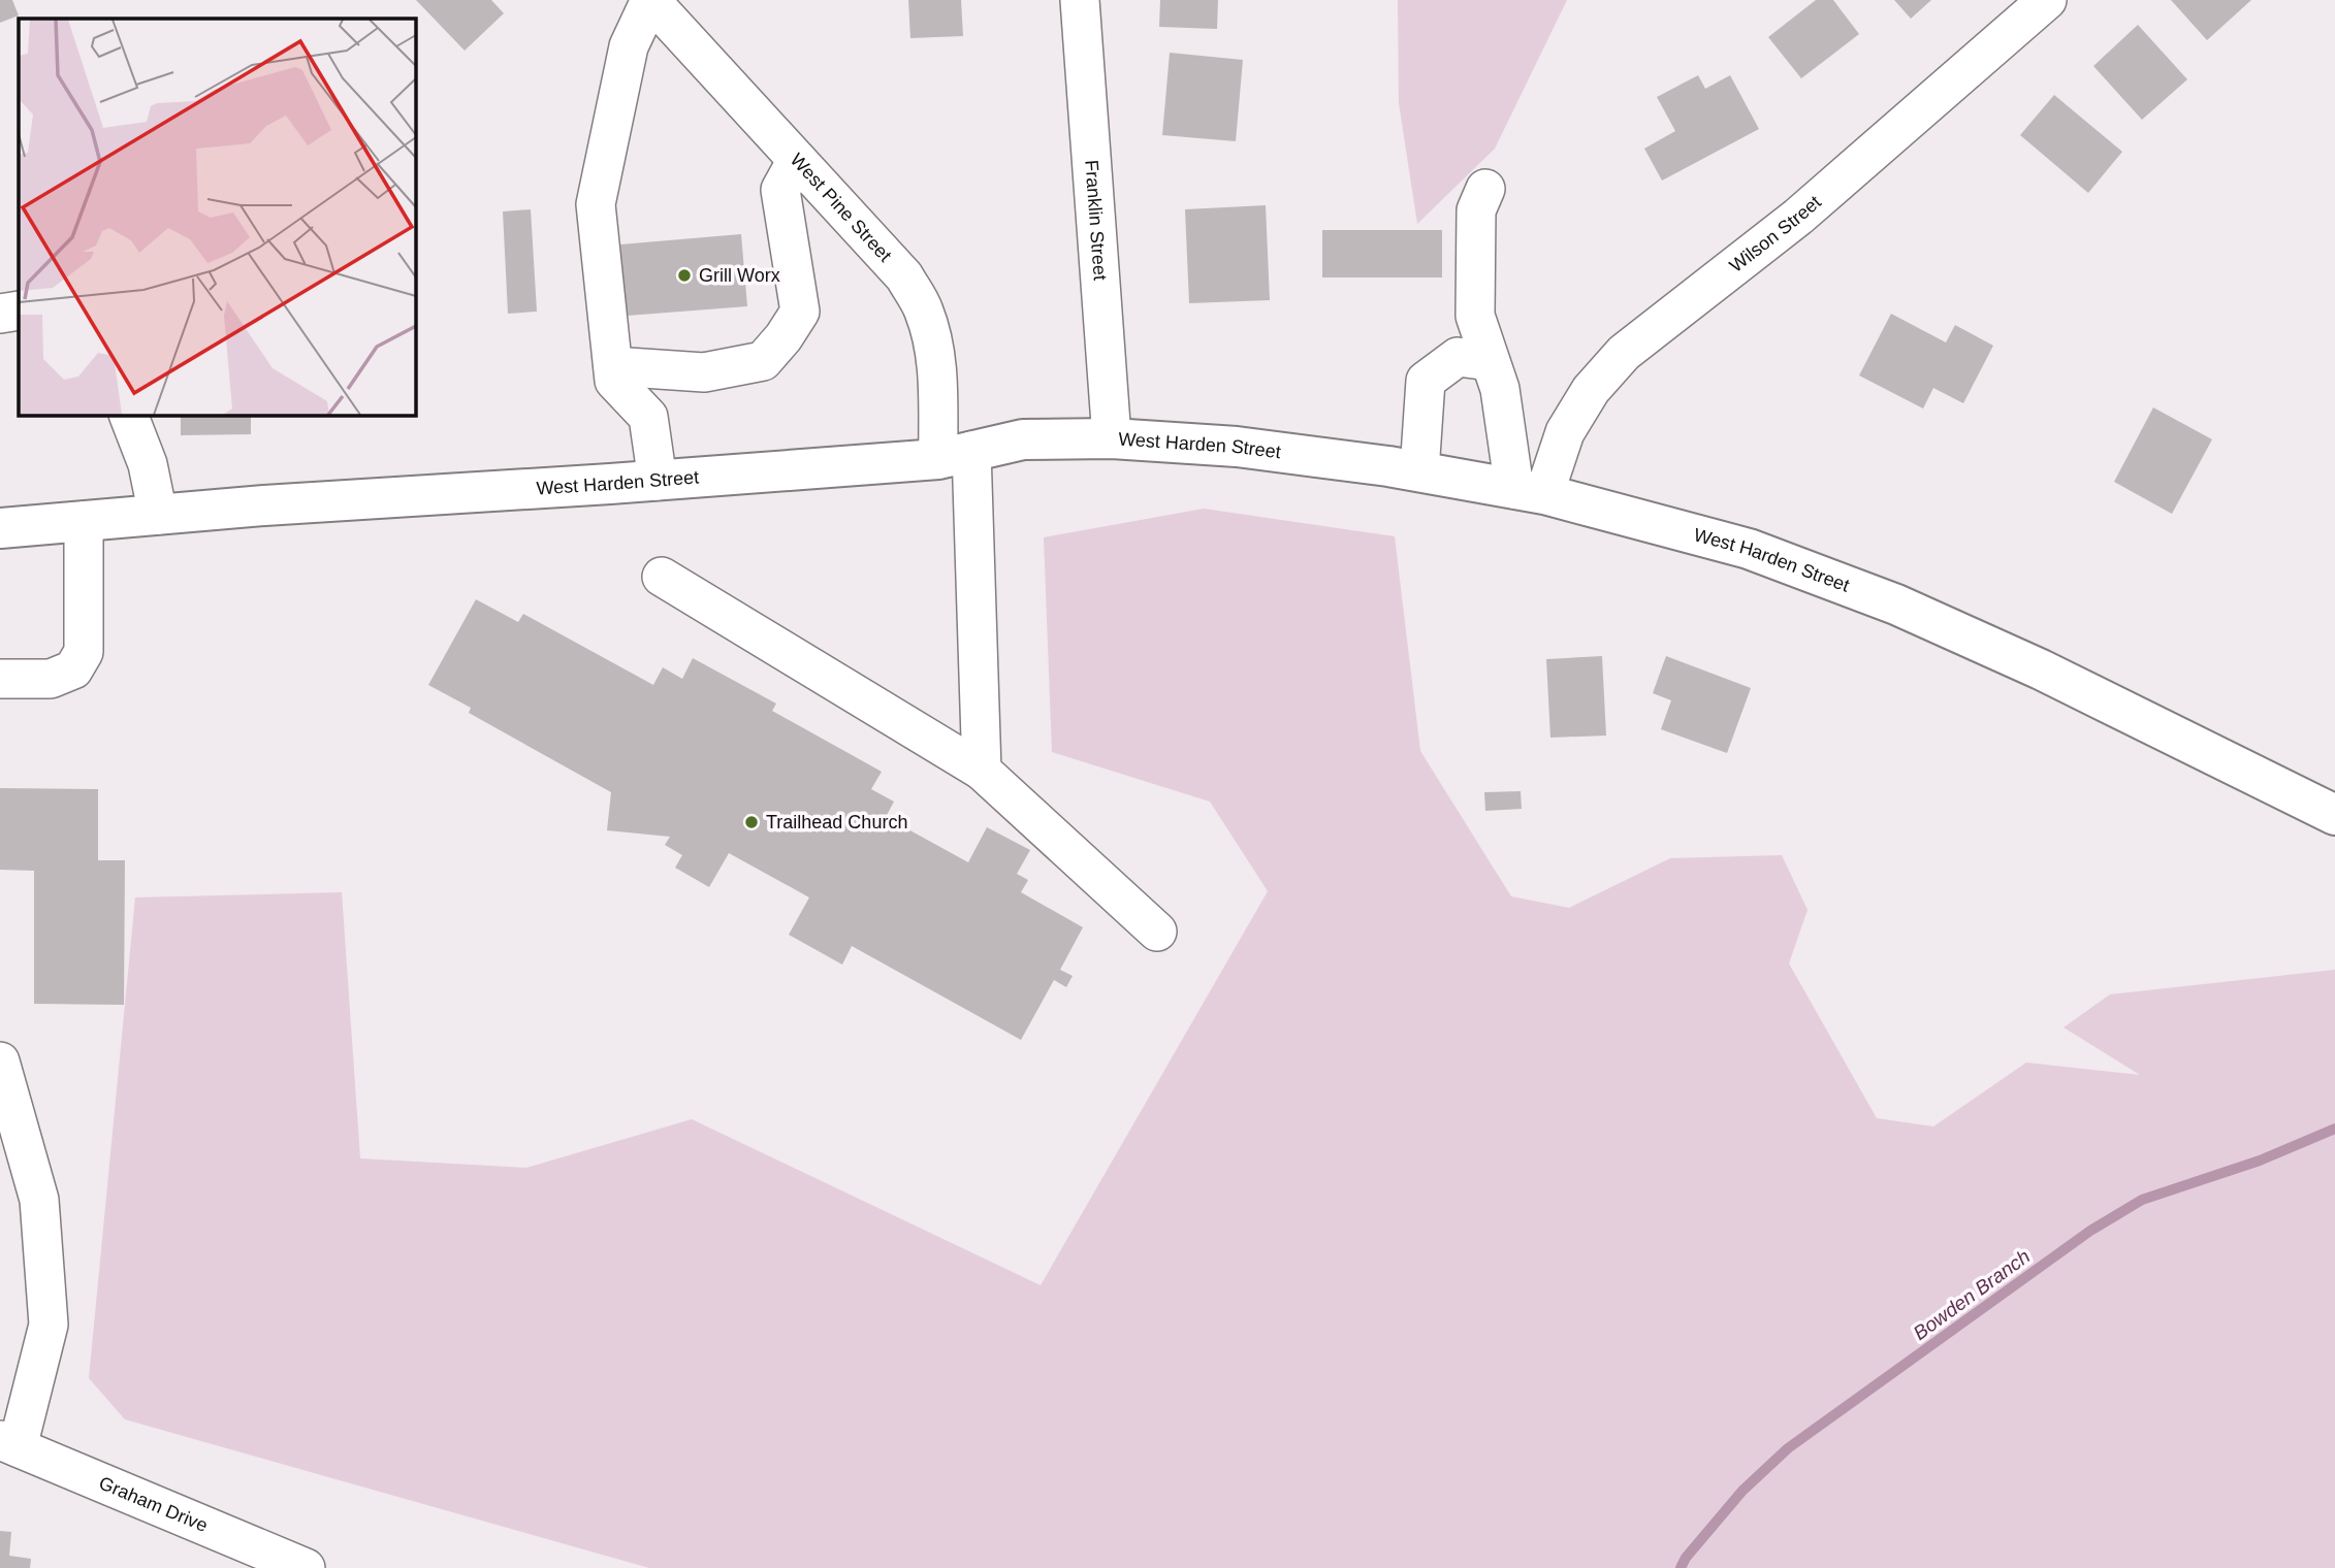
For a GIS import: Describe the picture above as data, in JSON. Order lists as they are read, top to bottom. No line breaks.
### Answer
{"streets":{"main road":["West Harden Street"],"street":["West Pine Street","Franklin Street","Wilson Street","Graham Drive"]},"crossings":[["West Pine Street","West Harden Street"],["Franklin Street","West Harden Street"],["Wilson Street","West Harden Street"]],"water":["Bowden Branch"],"places":["Grill Worx","Trailhead Church"]}
